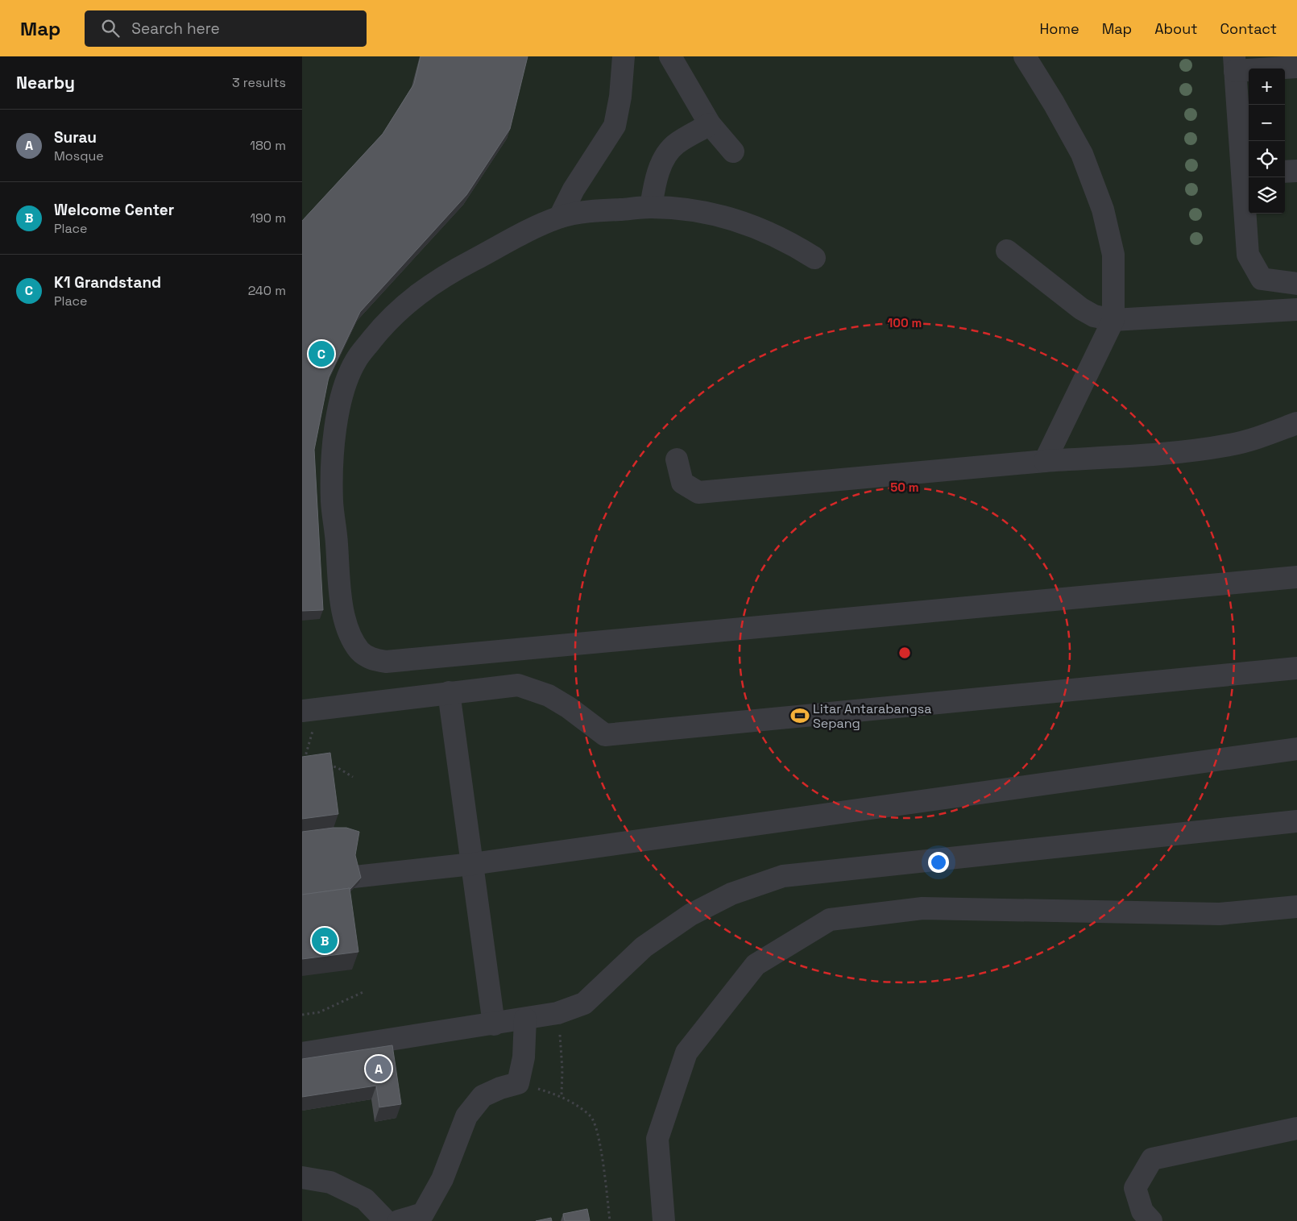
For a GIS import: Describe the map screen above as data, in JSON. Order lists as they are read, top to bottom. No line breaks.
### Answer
{"places":{"sports":["Litar Antarabangsa Sepang"]},"page":{"header":"Map","search":"Search here","nav":["Home","Map","About","Contact"],"heading":["Nearby","3 results"],"map_buttons":["+","−"],"list":[{"mark":"A","name":"Surau","note":"Mosque","value":"180 m"},{"mark":"B","name":"Welcome Center","note":"Place","value":"190 m"},{"mark":"C","name":"K1 Grandstand","note":"Place","value":"240 m"}],"pins":["C","B","A"]},"rings":["100 m","50 m"]}
